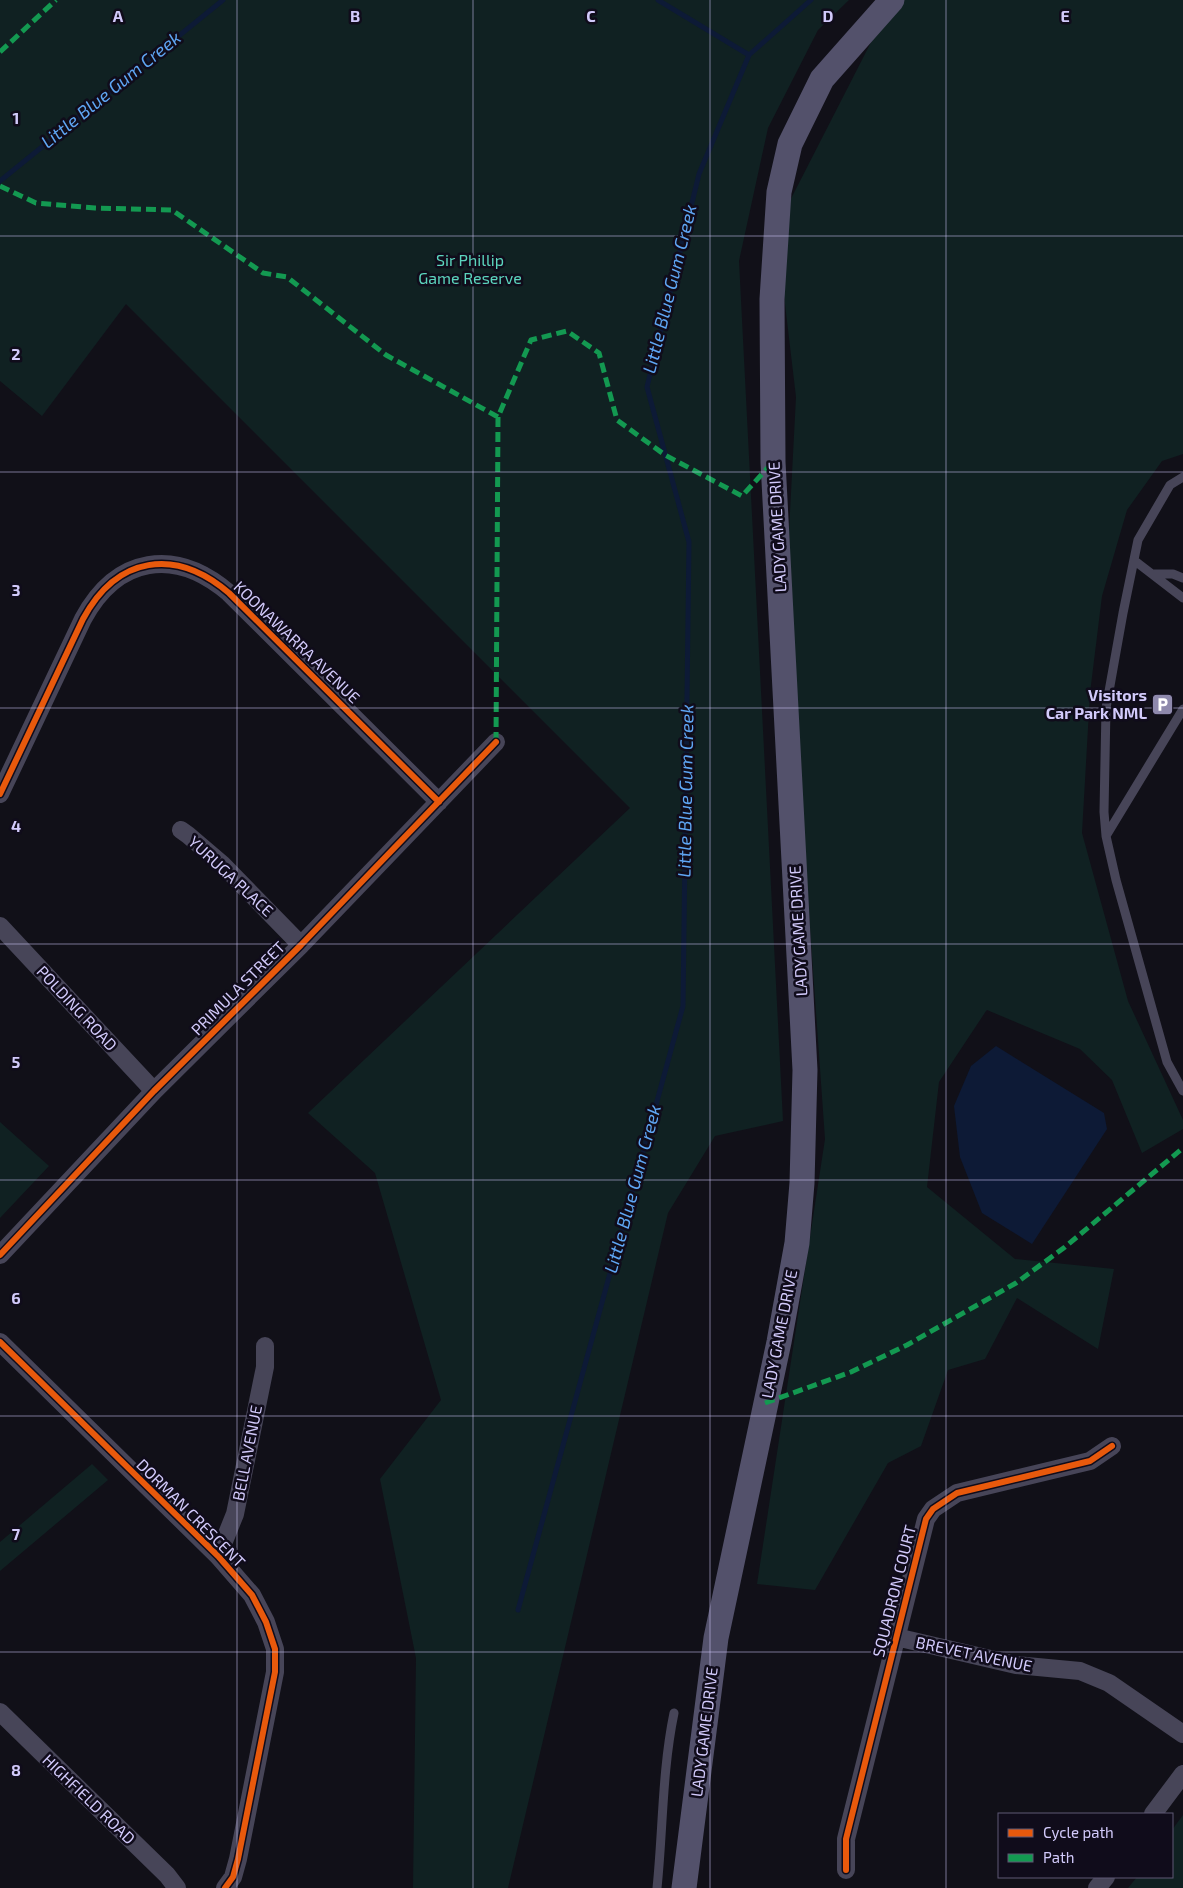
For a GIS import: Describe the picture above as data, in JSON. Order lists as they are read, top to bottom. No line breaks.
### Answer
{"streets":{"main road":["LADY GAME DRIVE"],"street":["KOONAWARRA AVENUE","YURUGA PLACE","PRIMULA STREET","POLDING ROAD","BELL AVENUE","DORMAN CRESCENT","SQUADRON COURT","BREVET AVENUE","HIGHFIELD ROAD"]},"crossings":[["KOONAWARRA AVENUE","PRIMULA STREET"],["YURUGA PLACE","PRIMULA STREET"],["PRIMULA STREET","POLDING ROAD"],["BELL AVENUE","DORMAN CRESCENT"],["SQUADRON COURT","BREVET AVENUE"]],"water":["Little Blue Gum Creek"],"parks":["Sir Phillip Game Reserve"],"places":{"parking":["Visitors Car Park NML"]},"legend":["Cycle path","Path"],"grid":{"columns":["A","B","C","D","E"],"rows":["1","2","3","4","5","6","7","8"]}}
